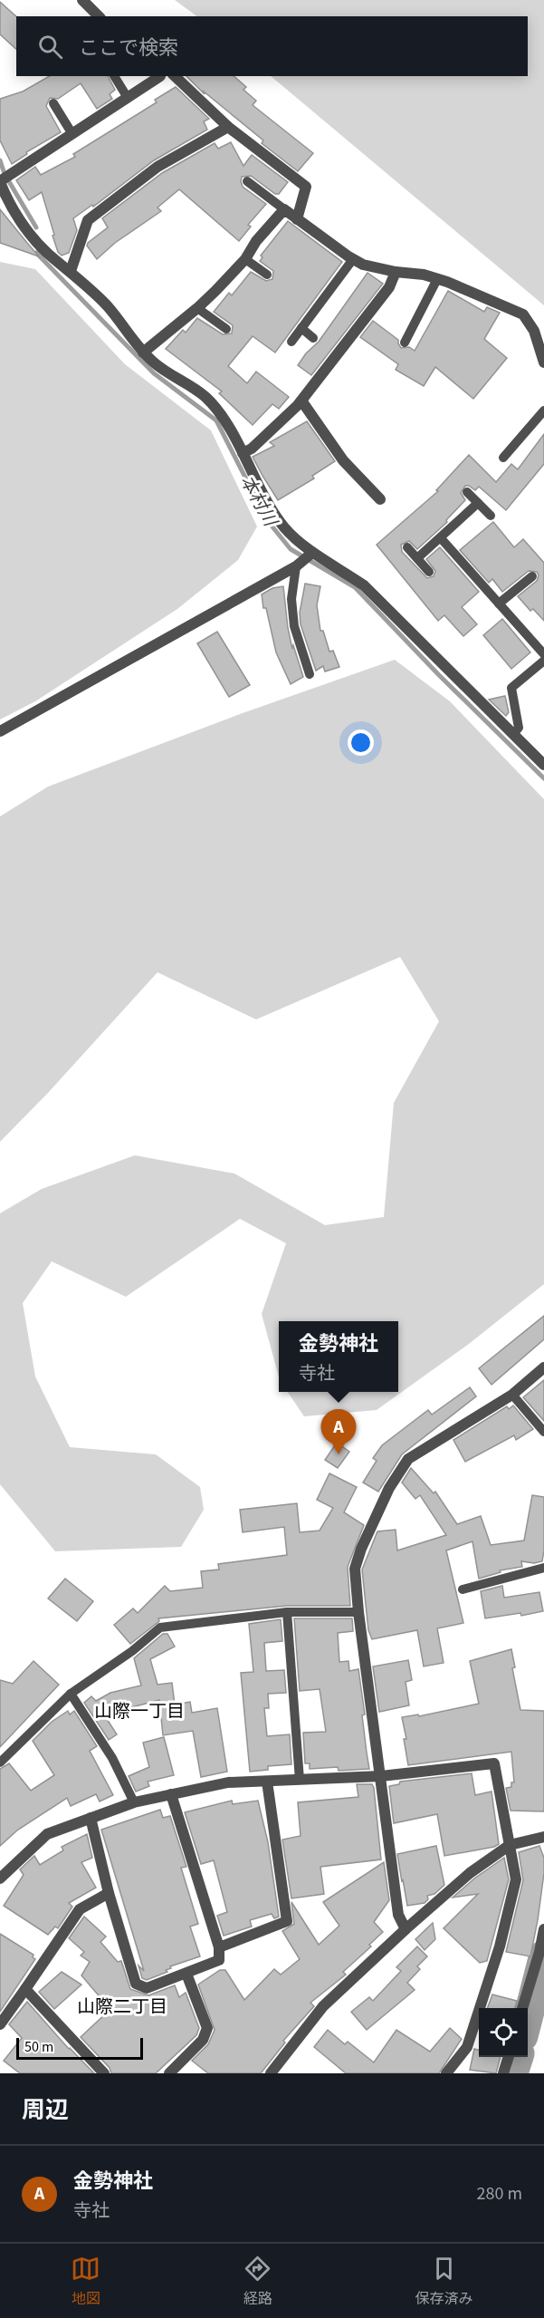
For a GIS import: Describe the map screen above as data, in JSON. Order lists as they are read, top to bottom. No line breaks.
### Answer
{"districts":["山際一丁目","山際二丁目"],"water":["本村川"],"scale_bar":"50 m","page":{"search":"ここで検索","popup":["金勢神社","寺社"],"pins":"A","scale":"50 m","heading":"周辺","list":[{"mark":"A","name":"金勢神社","note":"寺社","value":"280 m"}],"nav":["地図","経路","保存済み"]}}
